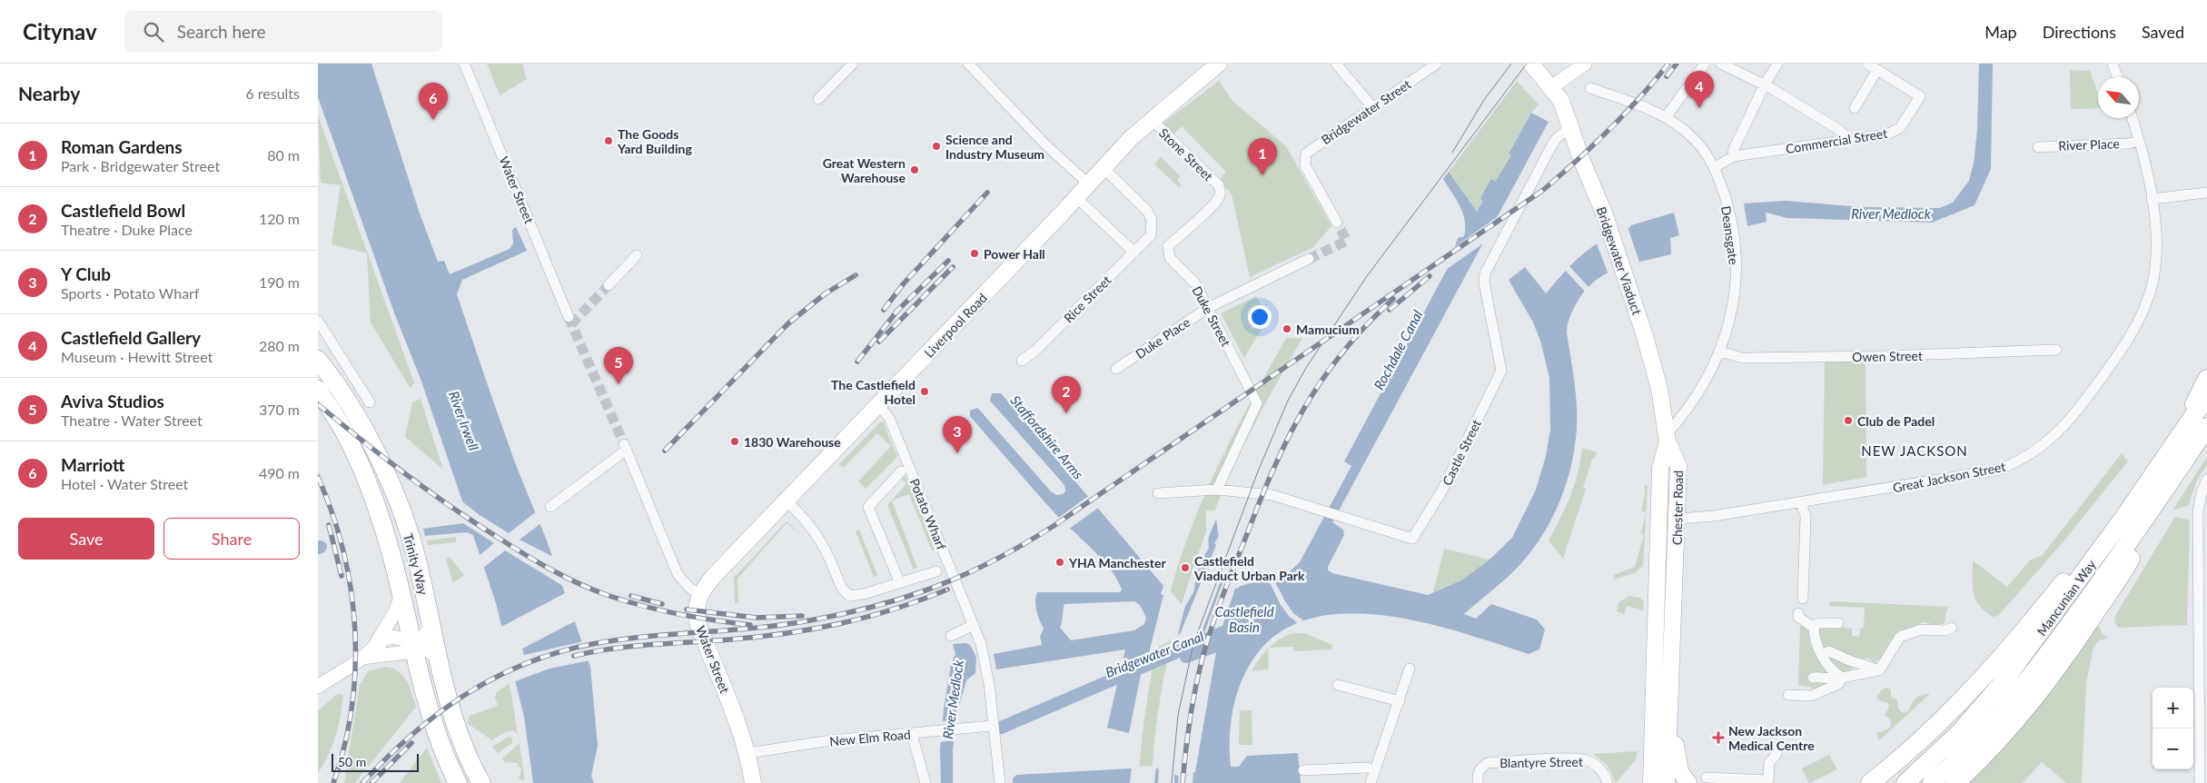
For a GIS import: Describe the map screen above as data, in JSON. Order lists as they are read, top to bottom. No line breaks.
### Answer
{"streets":{"highway":["Trinity Way","Mancunian Way"],"main road":["Water Street","Bridgewater Viaduct","Liverpool Road","Chester Road"],"street":["Bridgewater Street","Commercial Street","River Place","Stone Street","Deansgate","Rice Street","Duke Street","Duke Place","Owen Street","Castle Street","Great Jackson Street","Potato Wharf","New Elm Road","Blantyre Street"]},"crossings":[["River Place","Great Jackson Street"],["Stone Street","Duke Street"],["Stone Street","Liverpool Road"],["Water Street","Liverpool Road"],["Water Street","New Elm Road"],["Deansgate","Bridgewater Viaduct"],["Deansgate","Owen Street"],["Deansgate","Chester Road"],["Bridgewater Viaduct","Castle Street"],["Bridgewater Viaduct","Chester Road"],["Duke Street","Duke Place"],["Duke Street","Castle Street"],["Liverpool Road","Potato Wharf"],["Great Jackson Street","Chester Road"],["Potato Wharf","New Elm Road"]],"districts":["NEW JACKSON"],"water":["River Medlock","Rochdale Canal","River Irwell","Staffordshire Arms","Castlefield Basin","Bridgewater Canal"],"places":{"other":["The Goods Yard Building","Science and Industry Museum","Great Western Warehouse","Power Hall","Mamucium","The Castlefield Hotel","Club de Padel","1830 Warehouse","YHA Manchester","Castlefield Viaduct Urban Park"],"health":["New Jackson Medical Centre"]},"scale_bar":"50 m","north":"top left","page":{"header":"Citynav","search":"Search here","nav":["Map","Directions","Saved"],"heading":["Nearby","6 results"],"pins":["4","6","1","5","2","3"],"list":[{"mark":"1","name":"Roman Gardens","note":"Park · Bridgewater Street","value":"80 m"},{"mark":"2","name":"Castlefield Bowl","note":"Theatre · Duke Place","value":"120 m"},{"mark":"3","name":"Y Club","note":"Sports · Potato Wharf","value":"190 m"},{"mark":"4","name":"Castlefield Gallery","note":"Museum · Hewitt Street","value":"280 m"},{"mark":"5","name":"Aviva Studios","note":"Theatre · Water Street","value":"370 m"},{"mark":"6","name":"Marriott","note":"Hotel · Water Street","value":"490 m"}],"buttons":["Save","Share"],"map_buttons":["+","−"],"scale":"50 m"}}
